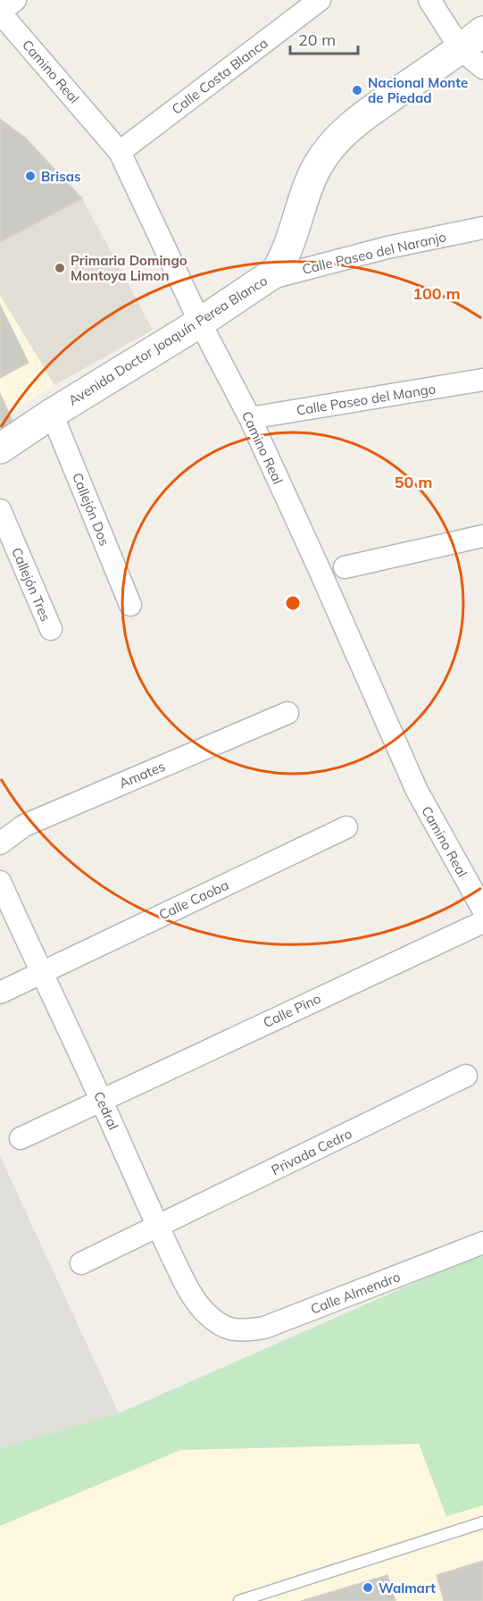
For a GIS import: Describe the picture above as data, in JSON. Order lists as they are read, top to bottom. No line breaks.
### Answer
{"streets":{"main road":["Avenida Doctor Joaquín Perea Blanco"],"street":["Camino Real","Calle Costa Blanca","Calle Paseo del Naranjo","Calle Paseo del Mango","Callejón Dos","Callejón Tres","Amates","Calle Caoba","Calle Pino","Cedral","Privada Cedro","Calle Almendro"]},"crossings":[["Camino Real","Calle Costa Blanca"],["Camino Real","Avenida Doctor Joaquín Perea Blanco"],["Camino Real","Calle Paseo del Mango"],["Calle Paseo del Naranjo","Avenida Doctor Joaquín Perea Blanco"],["Avenida Doctor Joaquín Perea Blanco","Callejón Dos"],["Calle Caoba","Cedral"],["Calle Pino","Cedral"],["Cedral","Privada Cedro"],["Cedral","Calle Almendro"]],"places":["Nacional Monte de Piedad","Brisas","Primaria Domingo Montoya Limon","Walmart"],"scale_bar":"20 m","rings":["100 m","50 m"]}
